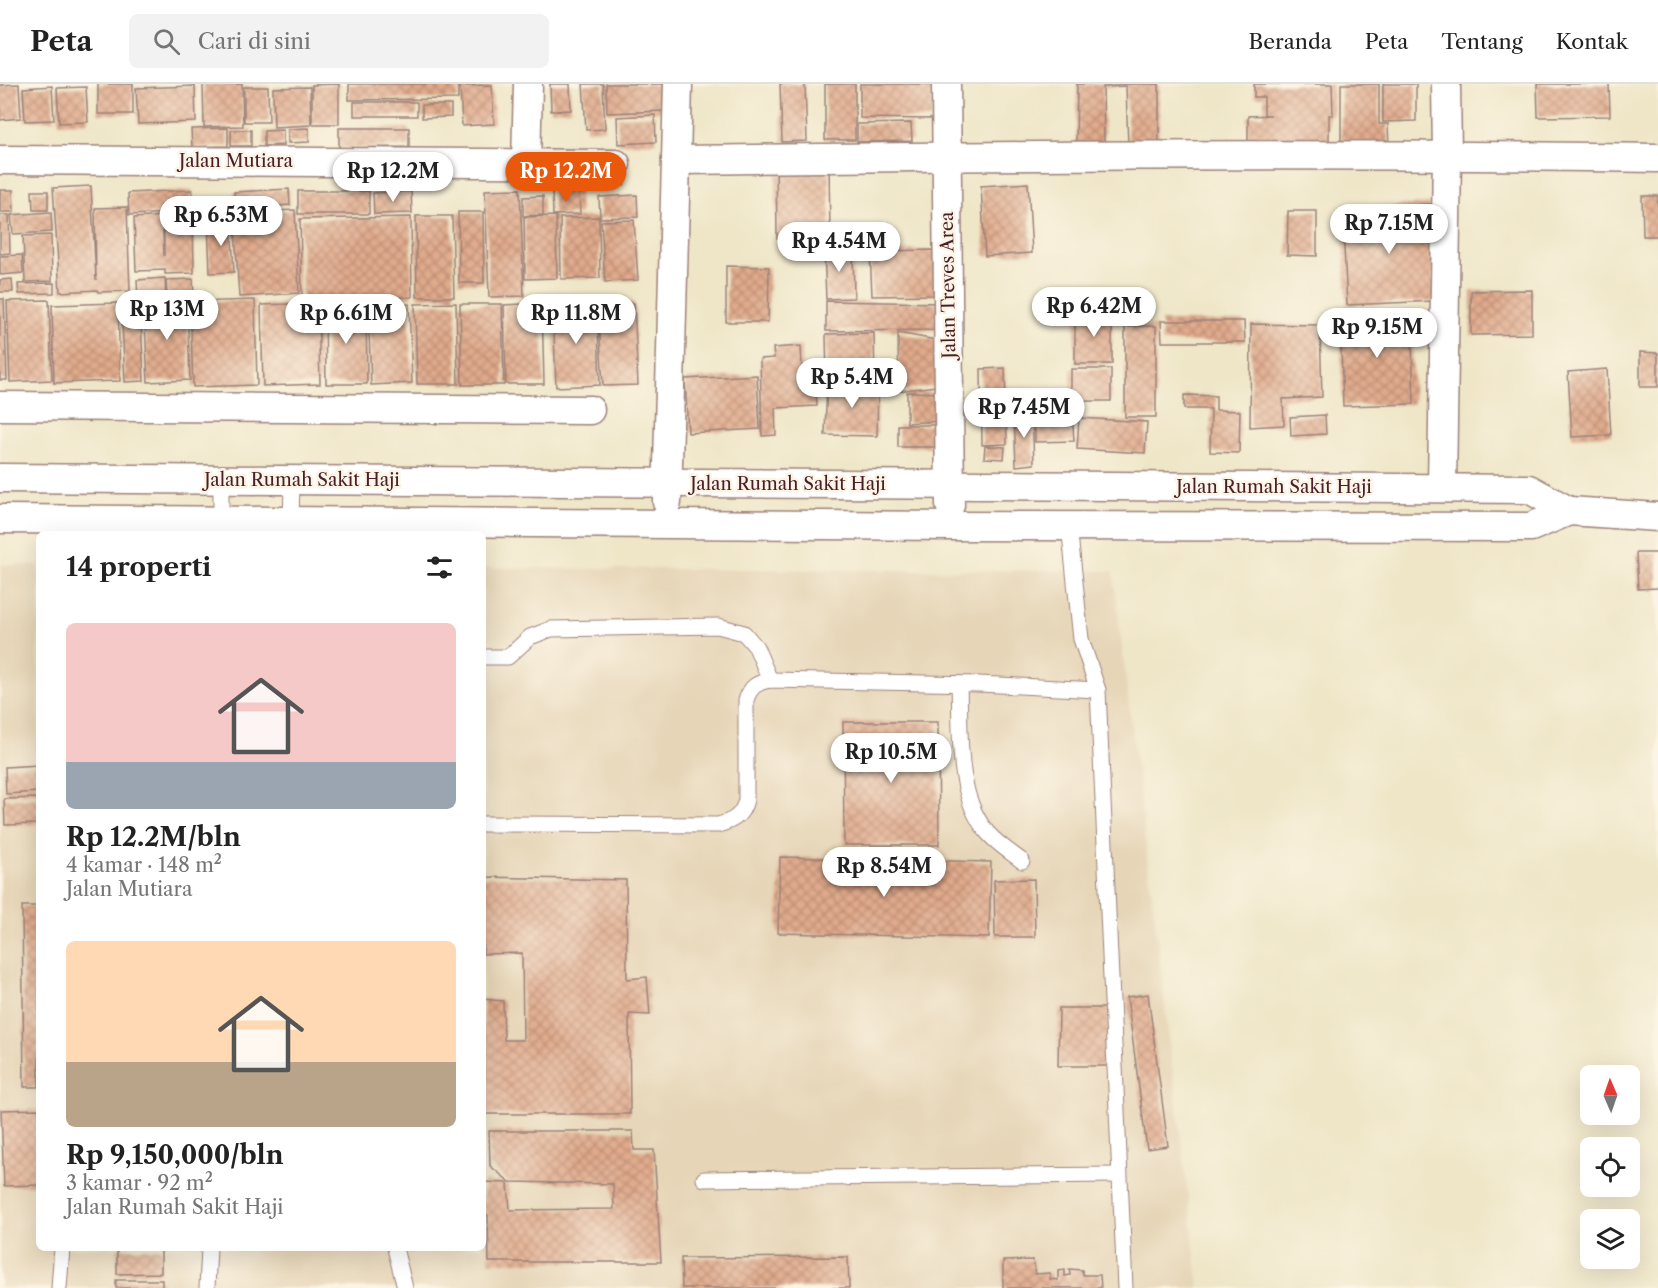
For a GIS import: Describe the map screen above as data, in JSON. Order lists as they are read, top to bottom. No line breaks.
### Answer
{"streets":{"street":["Jalan Mutiara","Jalan Treves Area","Jalan Rumah Sakit Haji"]},"crossings":[["Jalan Treves Area","Jalan Rumah Sakit Haji"]],"north":"top","page":{"header":"Peta","search":"Cari di sini","nav":["Beranda","Peta","Tentang","Kontak"],"price":["Rp 12.2M","Rp 12.2M","Rp 6.53M","Rp 7.15M","Rp 4.54M","Rp 6.42M","Rp 13M","Rp 6.61M","Rp 11.8M","Rp 9.15M","Rp 5.4M","Rp 7.45M","Rp 10.5M","Rp 8.54M"],"heading":"14 properti","list":[{"name":"Rp 12.2M/bln","note":"4 kamar · 148 m² · Jalan Mutiara"},{"name":"Rp 9,150,000/bln","note":"3 kamar · 92 m² · Jalan Rumah Sakit Haji"}]}}
